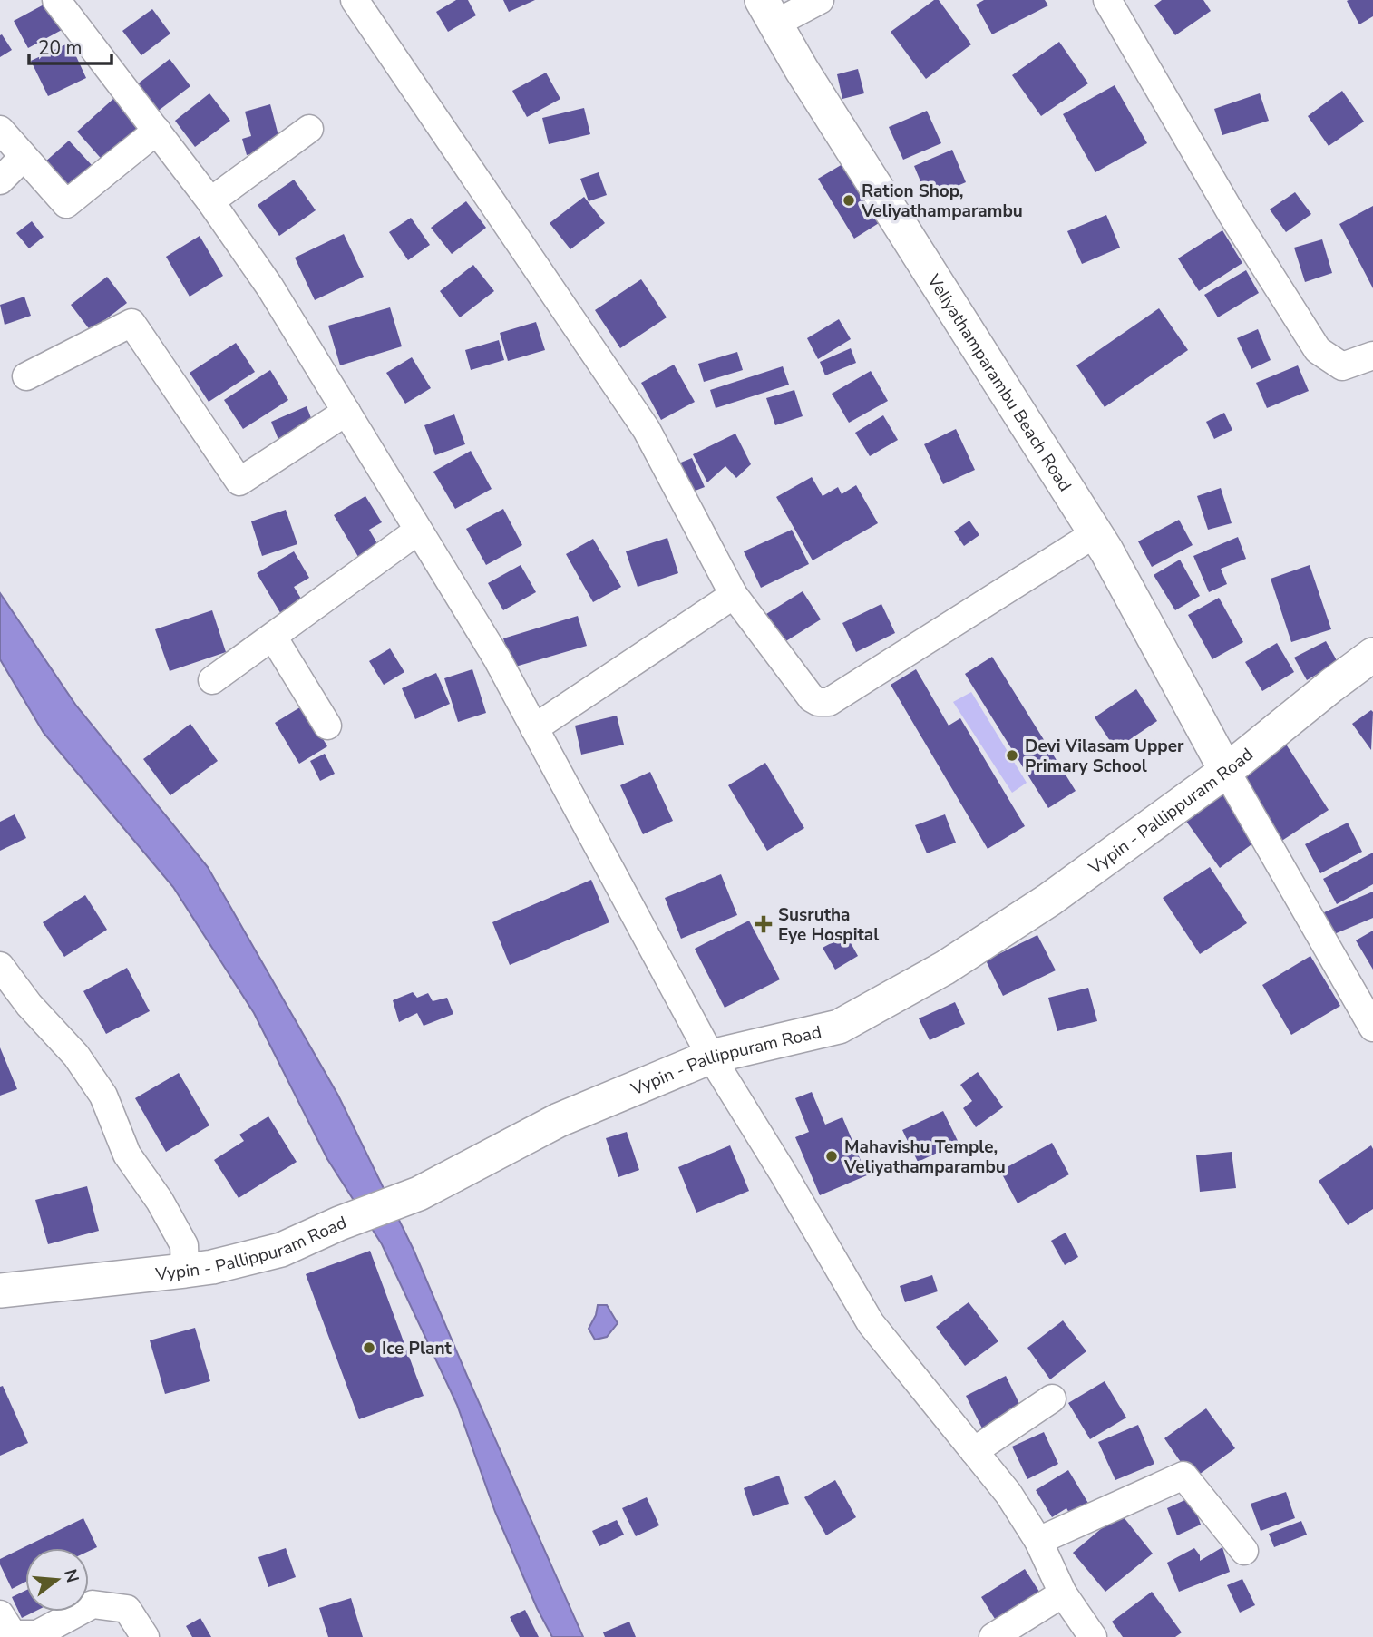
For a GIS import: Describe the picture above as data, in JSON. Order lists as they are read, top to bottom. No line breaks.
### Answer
{"streets":{"main road":["Veliyathamparambu Beach Road","Vypin - Pallippuram Road"]},"crossings":[["Veliyathamparambu Beach Road","Vypin - Pallippuram Road"]],"places":{"other":["Ration Shop, Veliyathamparambu","Devi Vilasam Upper Primary School","Mahavishu Temple, Veliyathamparambu","Ice Plant"],"health":["Susrutha Eye Hospital"]},"scale_bar":"20 m","north":"right"}
